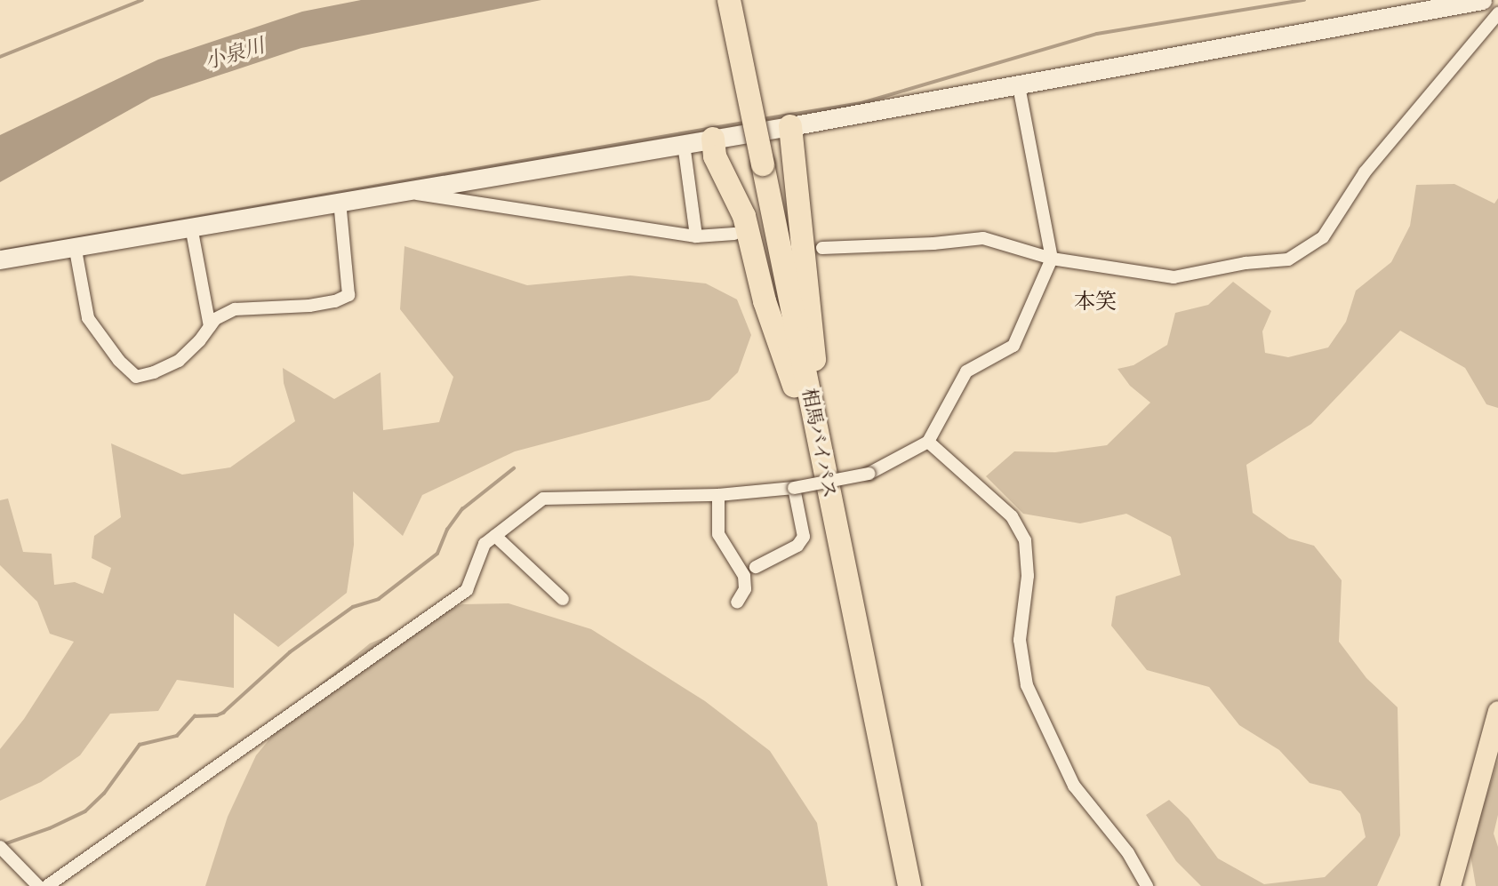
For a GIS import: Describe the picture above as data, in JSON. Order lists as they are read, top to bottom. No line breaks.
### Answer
{"streets":{"highway":["相馬バイパス"]},"districts":["本笑"],"water":["小泉川"]}
